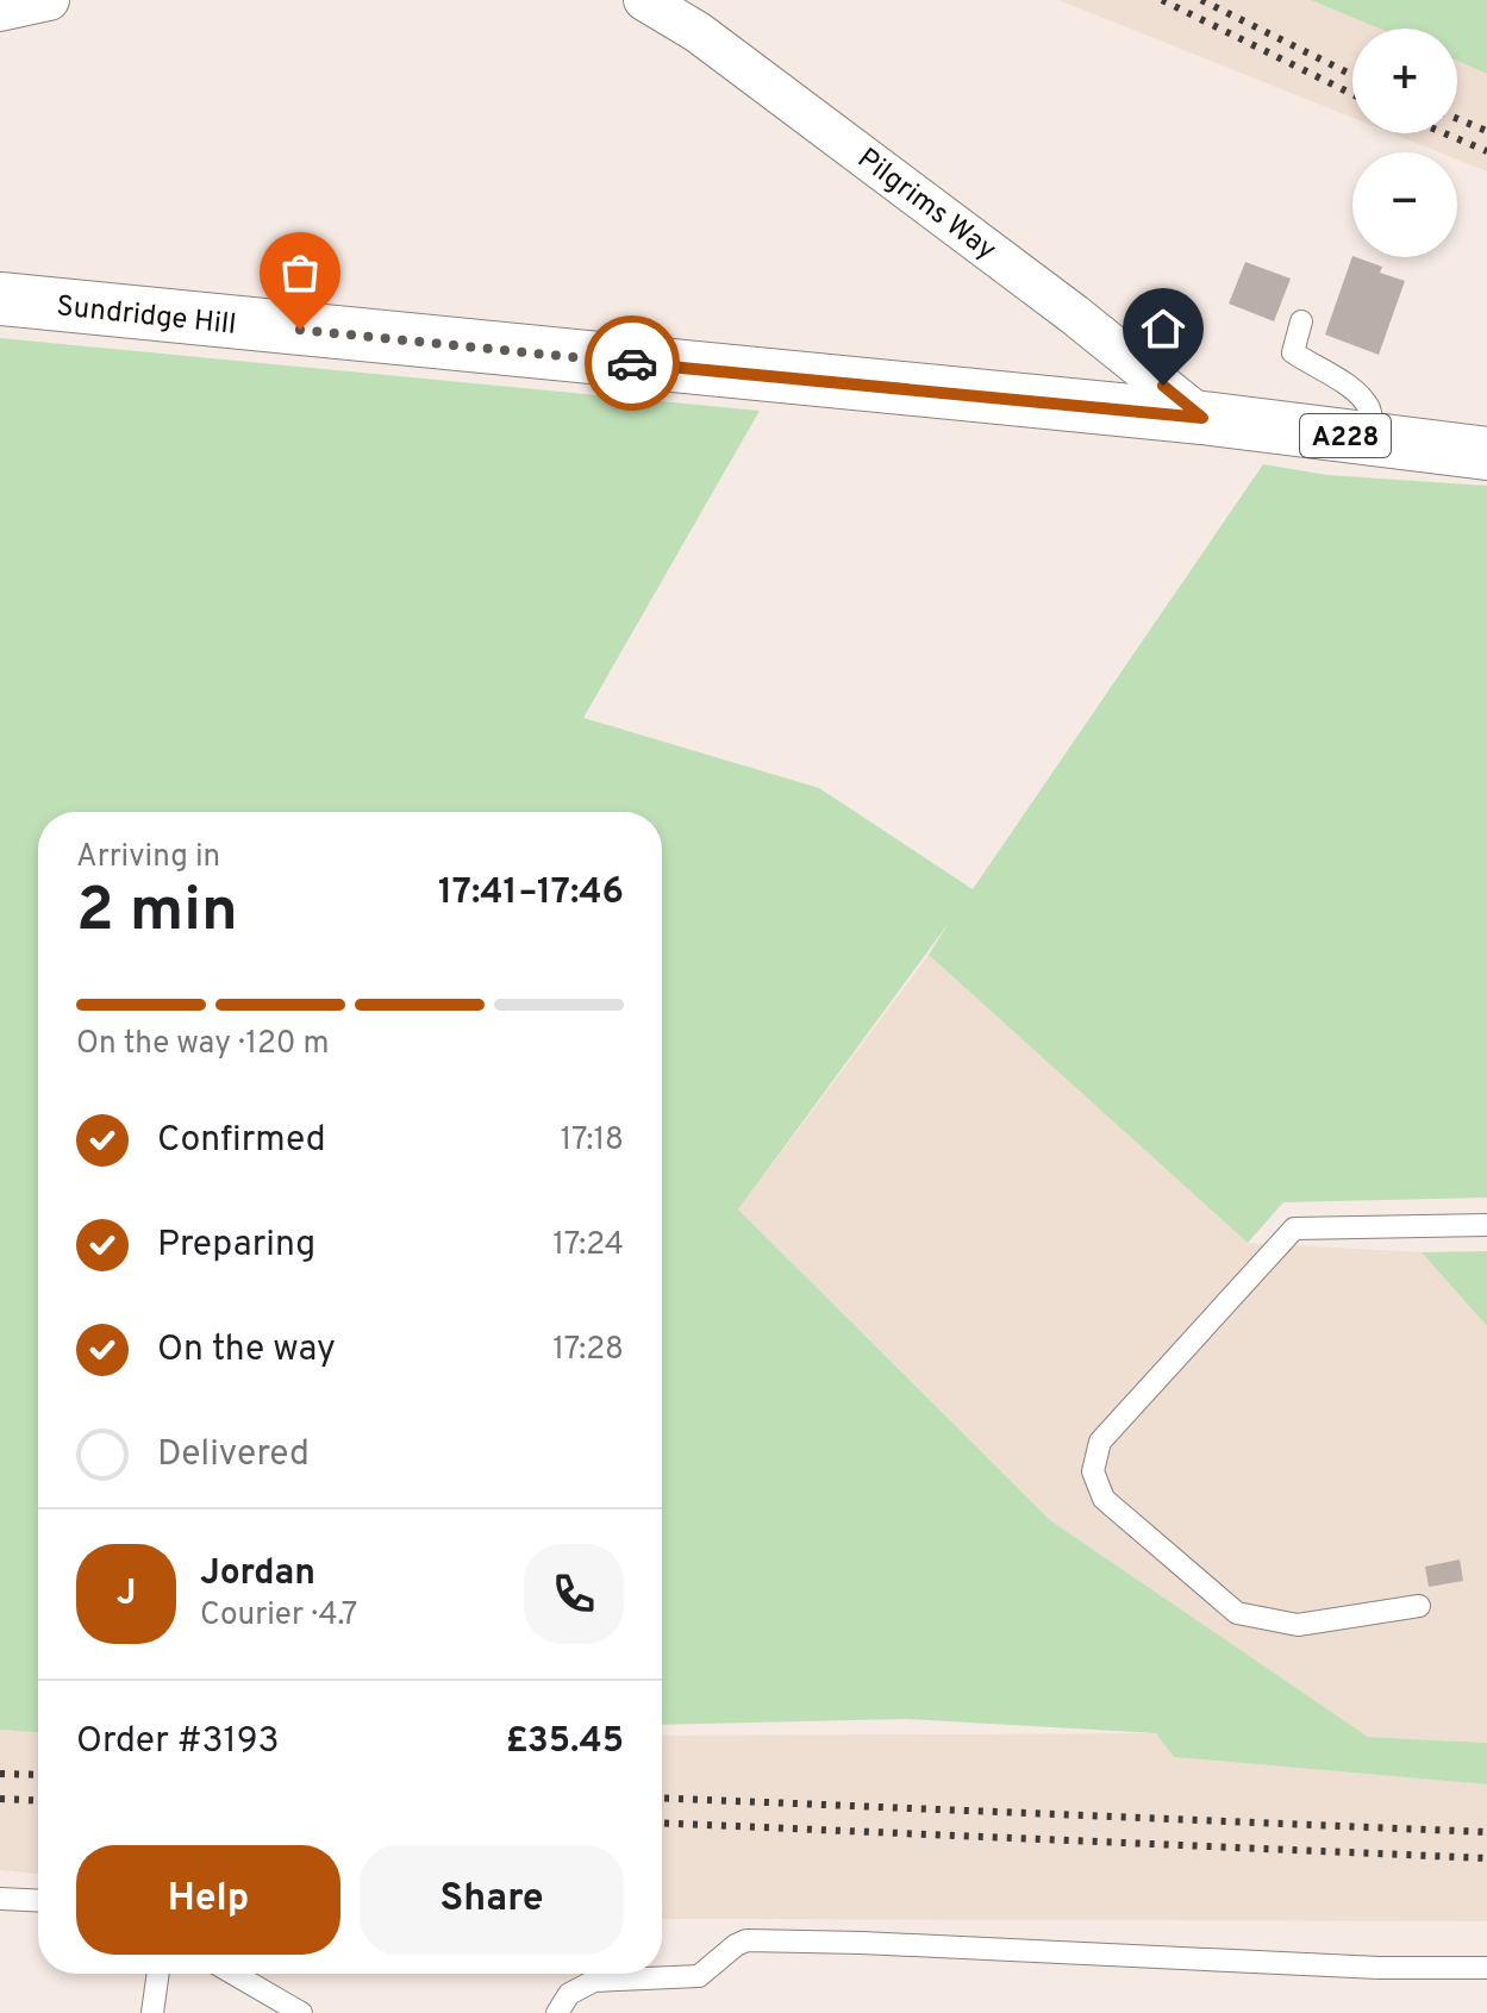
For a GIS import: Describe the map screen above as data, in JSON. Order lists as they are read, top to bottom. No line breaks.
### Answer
{"streets":{"highway":["Sundridge Hill","A228"],"street":["Pilgrims Way"]},"crossings":[["Pilgrims Way","Sundridge Hill"]],"page":{"map_buttons":["+","−"],"heading":["2 min","Arriving in","17:41–17:46"],"panel":["Jordan","Courier · 4.7","Order #3193","£35.45"],"bar":"On the way · 120 m","list":[["Confirmed","17:18"],["Preparing","17:24"],["On the way","17:28"],"Delivered"],"round":"J","buttons":["Help","Share"]}}
